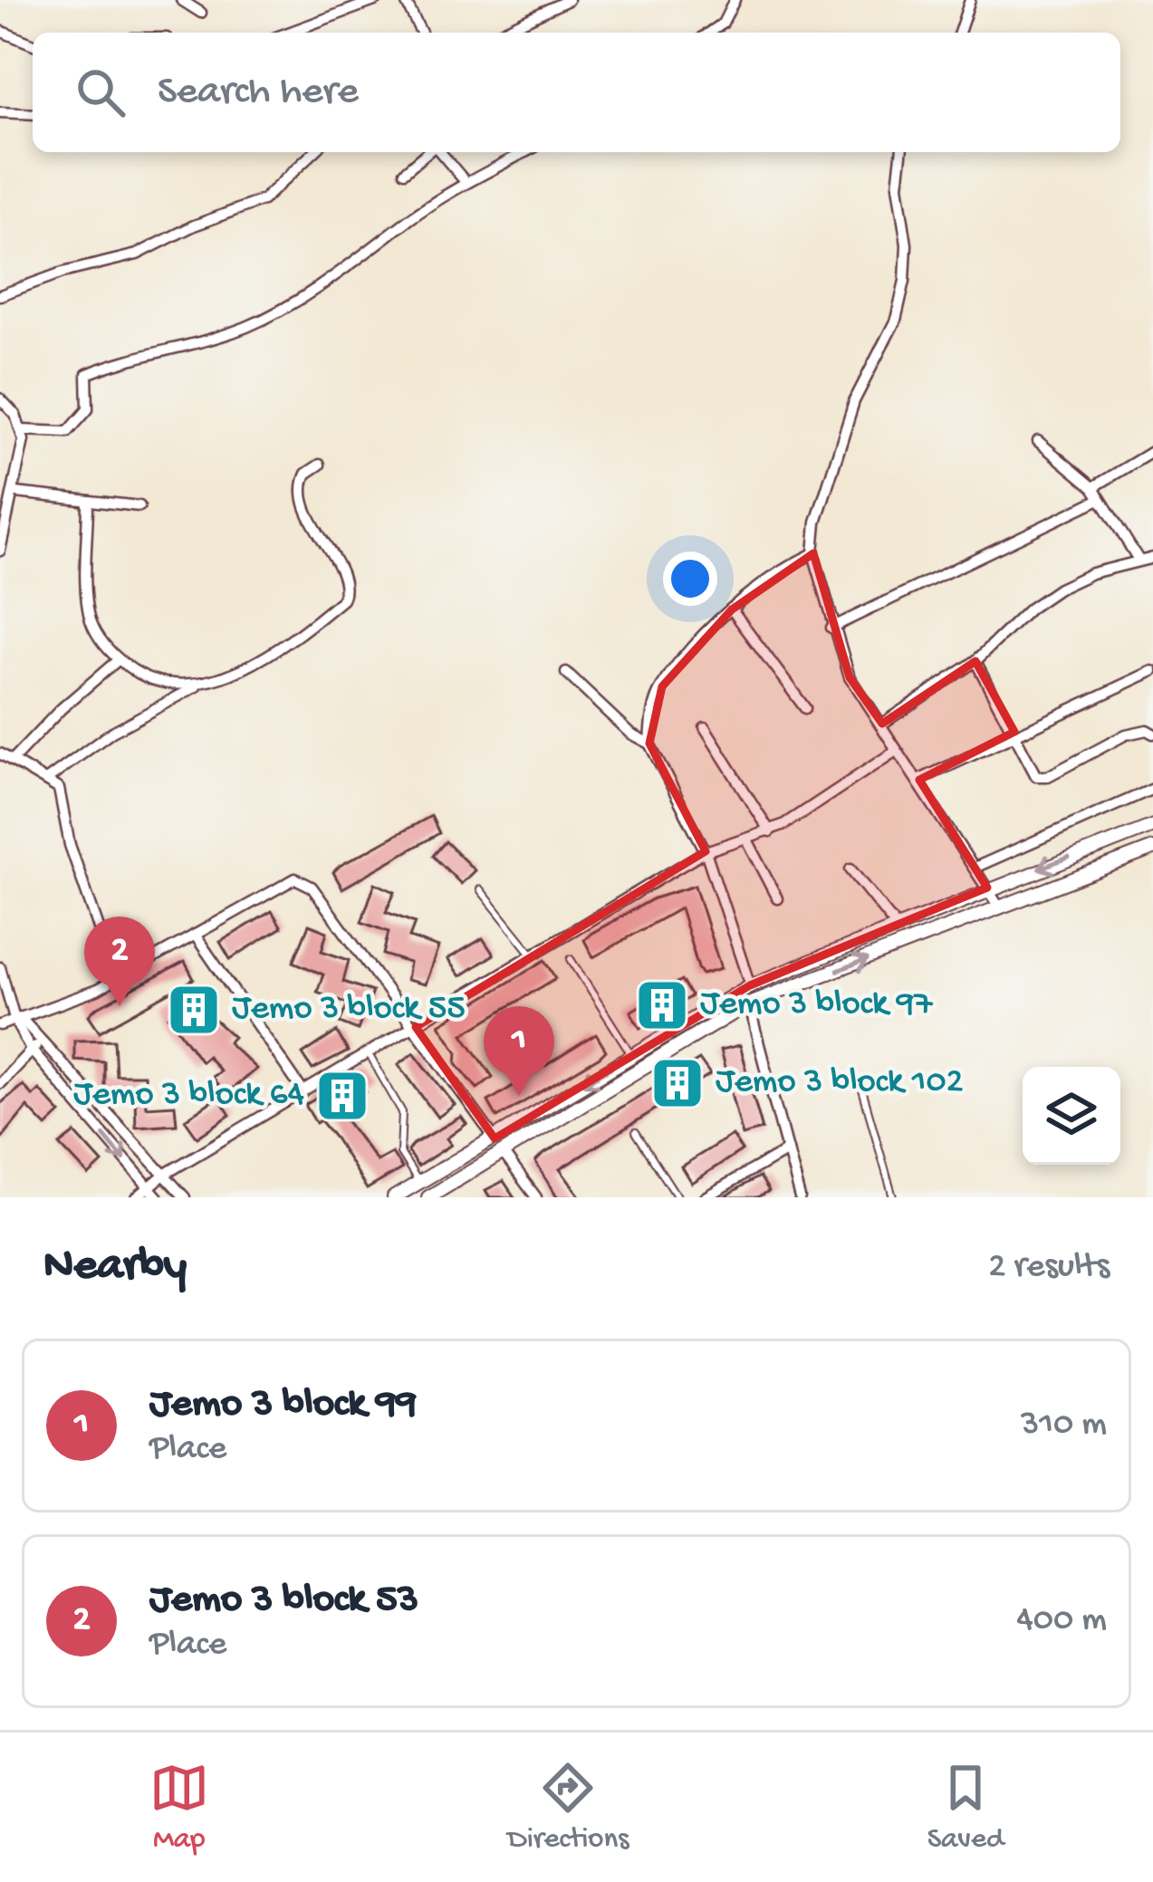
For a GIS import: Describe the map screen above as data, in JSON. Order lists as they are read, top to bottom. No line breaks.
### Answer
{"places":{"building":["Jemo 3 block 97","Jemo 3 block 55","Jemo 3 block 102","Jemo 3 block 64"]},"page":{"search":"Search here","pins":["2","1"],"heading":["Nearby","2 results"],"list":[{"mark":"1","name":"Jemo 3 block 99","note":"Place","value":"310 m"},{"mark":"2","name":"Jemo 3 block 53","note":"Place","value":"400 m"}],"nav":["Map","Directions","Saved"]}}
